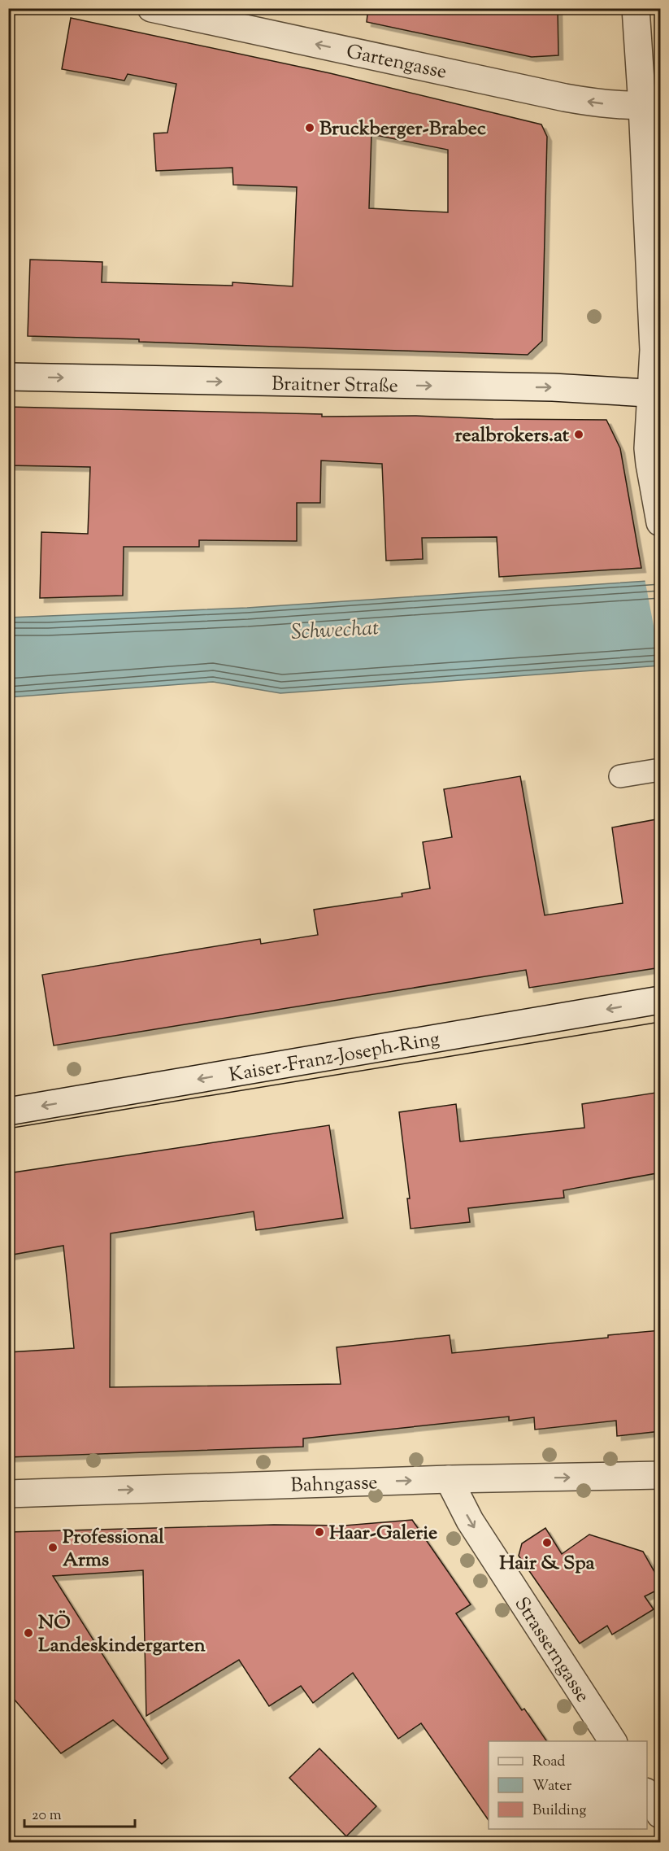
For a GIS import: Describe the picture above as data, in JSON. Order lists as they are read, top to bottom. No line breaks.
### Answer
{"streets":{"street":["Gartengasse","Braitner Straße","Kaiser-Franz-Joseph-Ring","Bahngasse","Strasserngasse"]},"crossings":[["Bahngasse","Strasserngasse"]],"one_way":["Gartengasse","Braitner Straße","Kaiser-Franz-Joseph-Ring","Bahngasse","Strasserngasse"],"water":["Schwechat"],"places":["Bruckberger-Brabec","realbrokers.at","Haar-Galerie","Hair & Spa","Professional Arms","NÖ Landeskindergarten"],"legend":["Road","Water","Building"],"scale_bar":"20 m"}
